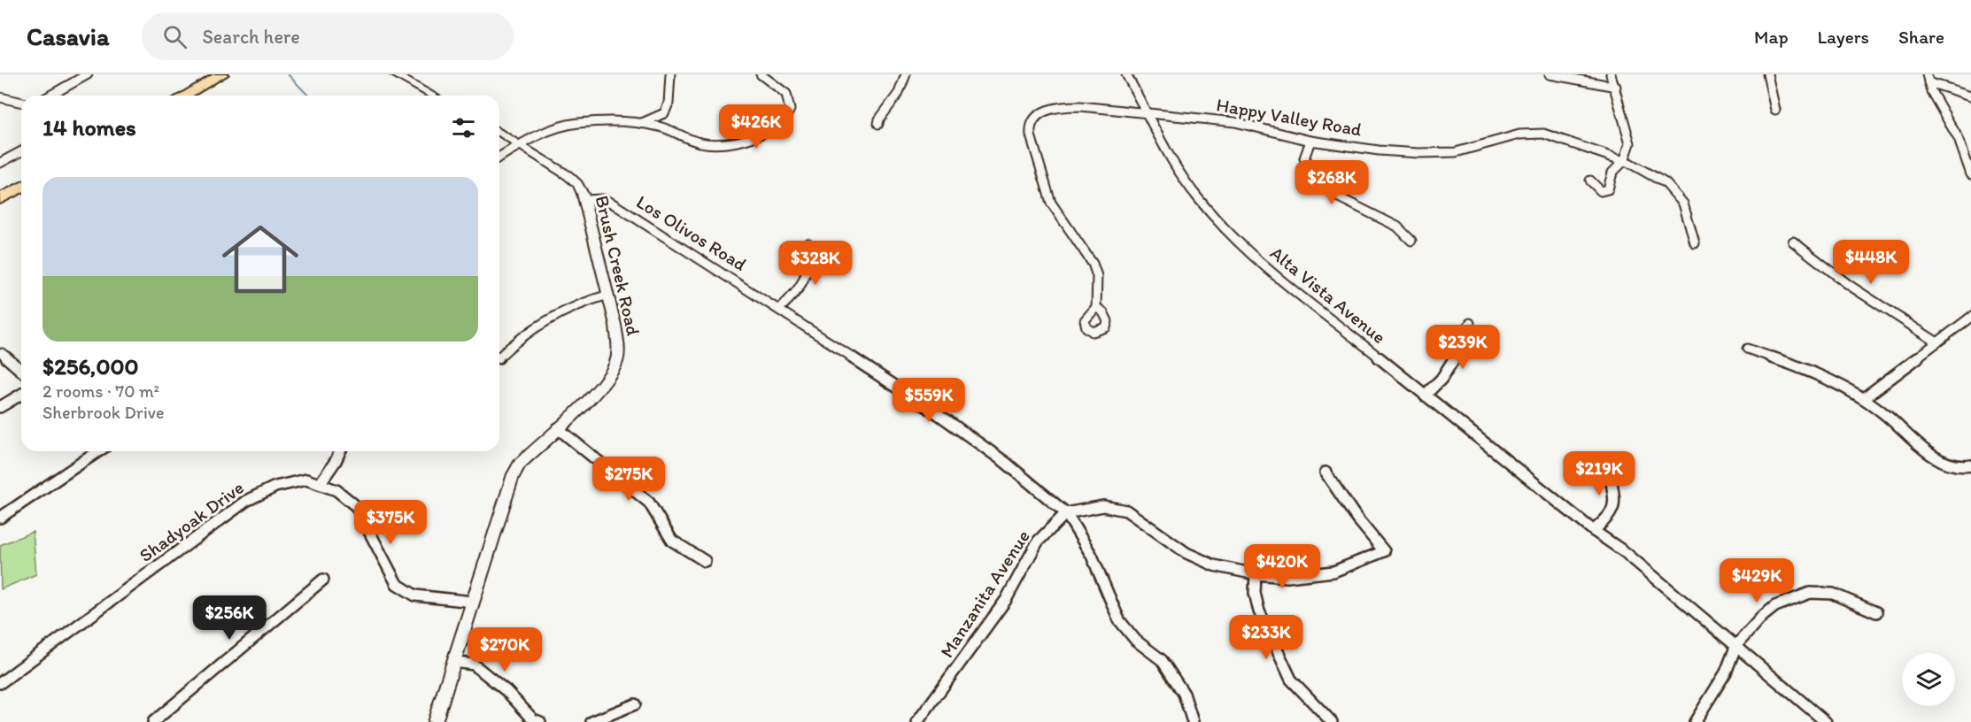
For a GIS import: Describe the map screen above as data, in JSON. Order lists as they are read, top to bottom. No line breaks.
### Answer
{"streets":{"street":["Happy Valley Road","Los Olivos Road","Brush Creek Road","Alta Vista Avenue","Shadyoak Drive","Manzanita Avenue"]},"crossings":[["Happy Valley Road","Alta Vista Avenue"],["Los Olivos Road","Brush Creek Road"],["Los Olivos Road","Manzanita Avenue"],["Brush Creek Road","Shadyoak Drive"]],"page":{"header":"Casavia","search":"Search here","nav":["Map","Layers","Share"],"heading":"14 homes","price":["$426K","$268K","$448K","$328K","$239K","$559K","$219K","$275K","$375K","$420K","$429K","$256K","$233K","$270K"],"list":[{"name":"$256,000","note":"2 rooms · 70 m² · Sherbrook Drive"}]}}
